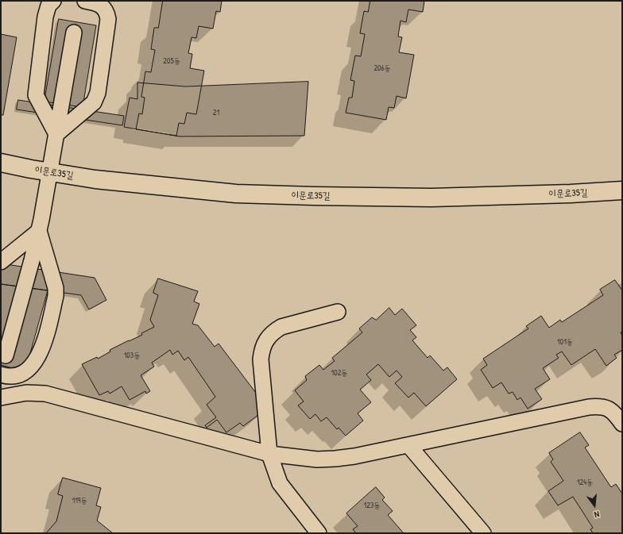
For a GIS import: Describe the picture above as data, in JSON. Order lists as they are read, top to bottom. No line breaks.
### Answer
{"streets":{"street":["이문로35길"]},"house_numbers":["205동","206동","21","101동","103동","102동","124동","119동","123동"],"north":"bottom"}
